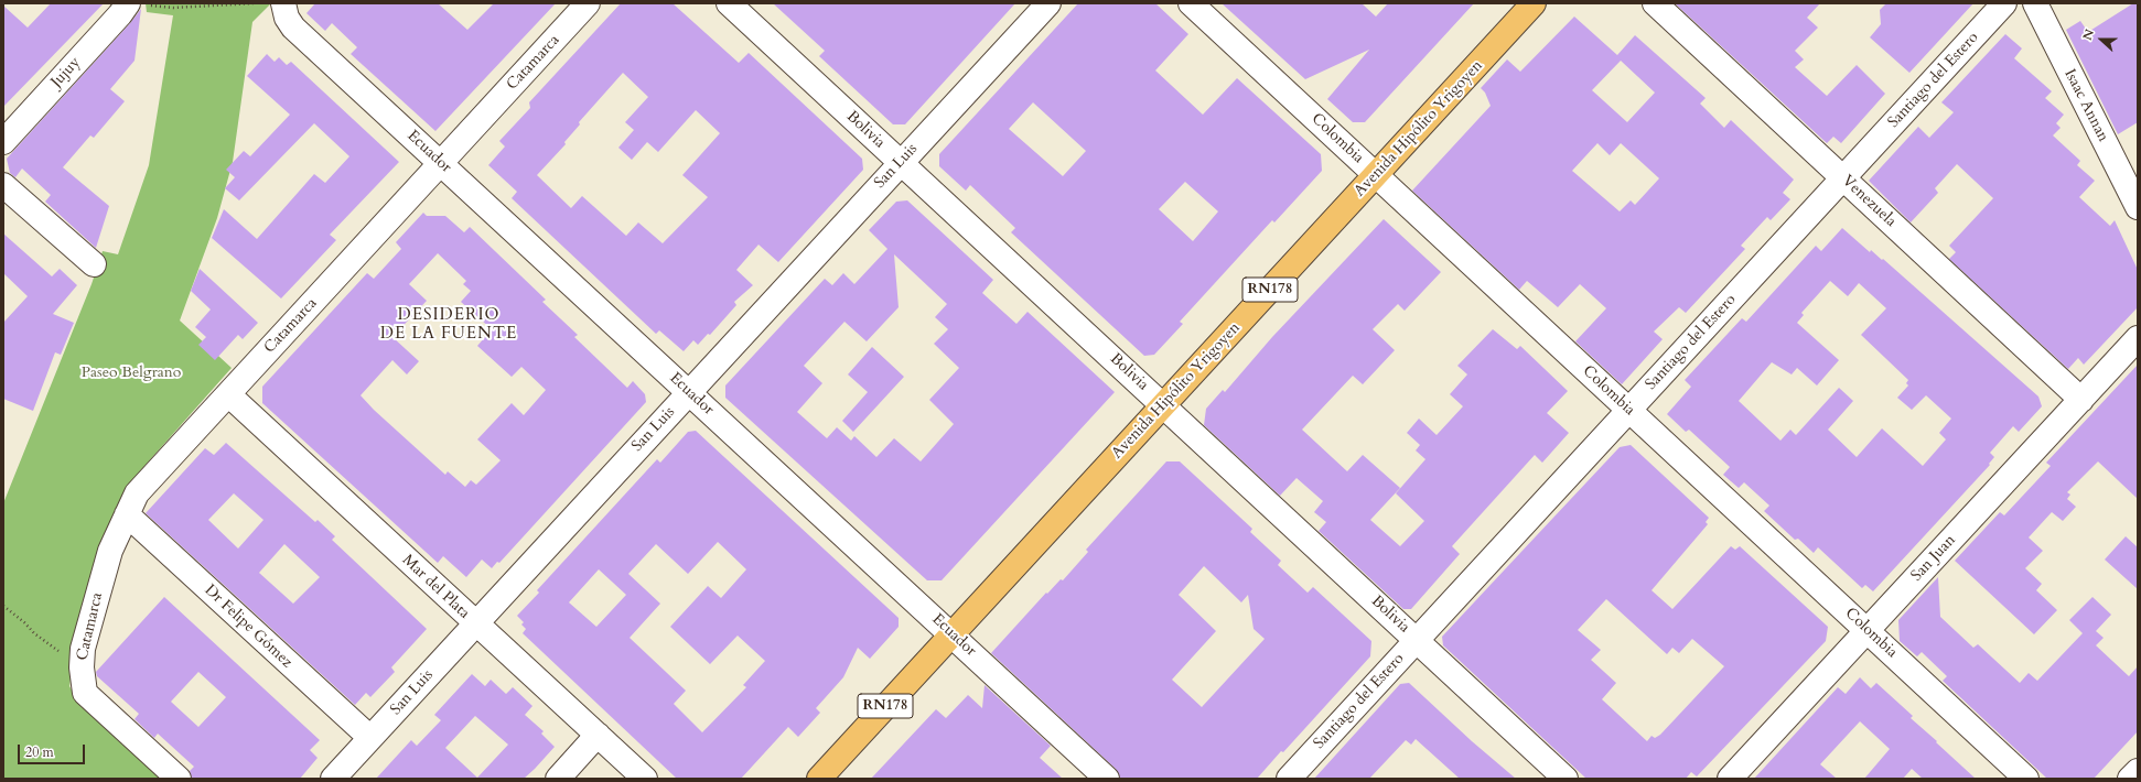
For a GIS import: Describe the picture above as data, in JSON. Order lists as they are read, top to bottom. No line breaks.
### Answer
{"streets":{"main road":["Avenida Hipólito Yrigoyen","RN178"],"street":["Catamarca","Jujuy","Santiago del Estero","Isaac Annan","Bolivia","Colombia","Ecuador","San Luis","Venezuela","San Juan","Mar del Plata","Dr Felipe Gómez"]},"crossings":[["Catamarca","Ecuador"],["Catamarca","Mar del Plata"],["Catamarca","Dr Felipe Gómez"],["Santiago del Estero","Bolivia"],["Santiago del Estero","Colombia"],["Santiago del Estero","Venezuela"],["Avenida Hipólito Yrigoyen","Bolivia"],["Avenida Hipólito Yrigoyen","Colombia"],["Avenida Hipólito Yrigoyen","Ecuador"],["Bolivia","San Luis"],["Colombia","San Juan"],["Ecuador","San Luis"],["San Luis","Mar del Plata"],["San Luis","Dr Felipe Gómez"],["Venezuela","San Juan"]],"districts":["DESIDERIO DE LA FUENTE"],"parks":["Paseo Belgrano"],"scale_bar":"20 m","north":"left"}
